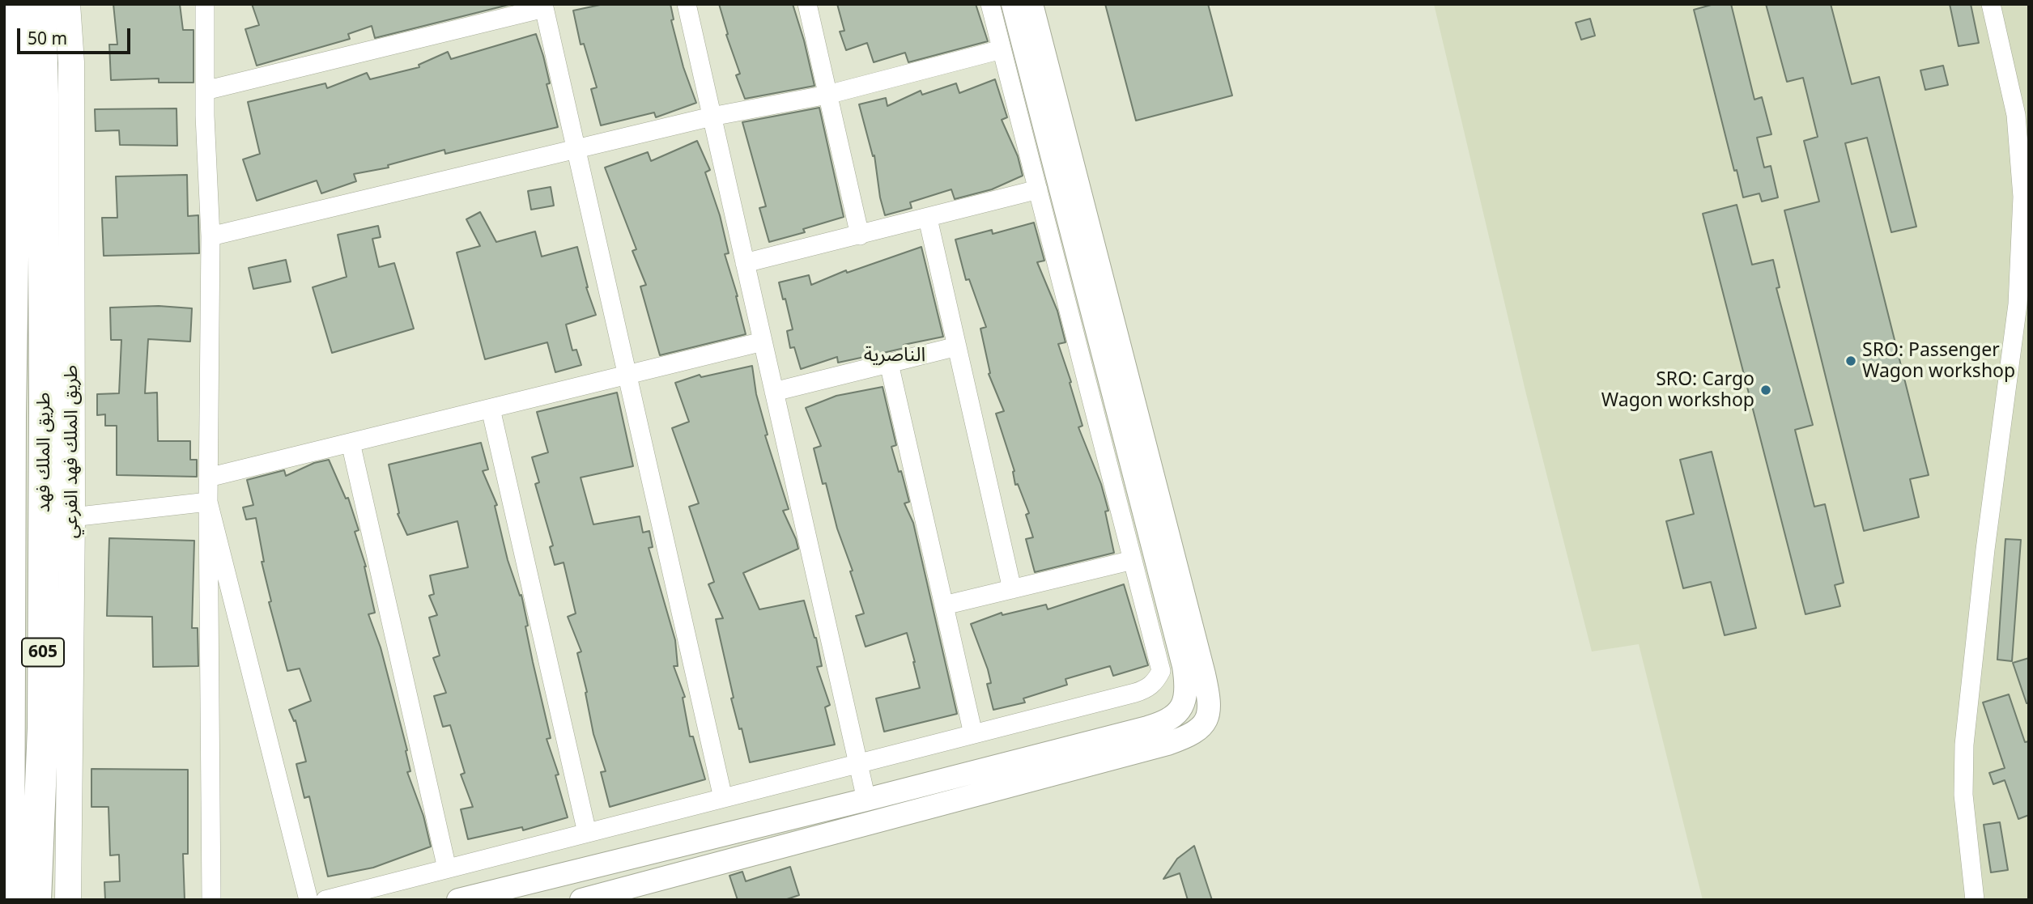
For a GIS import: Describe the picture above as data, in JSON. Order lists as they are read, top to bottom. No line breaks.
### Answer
{"streets":{"highway":["طريق الملك فهد","605"],"main road":["طريق الملك فهد الفرعي"]},"districts":["الناصرية"],"places":["SRO: Passenger Wagon workshop","SRO: Cargo Wagon workshop"],"scale_bar":"50 m"}
